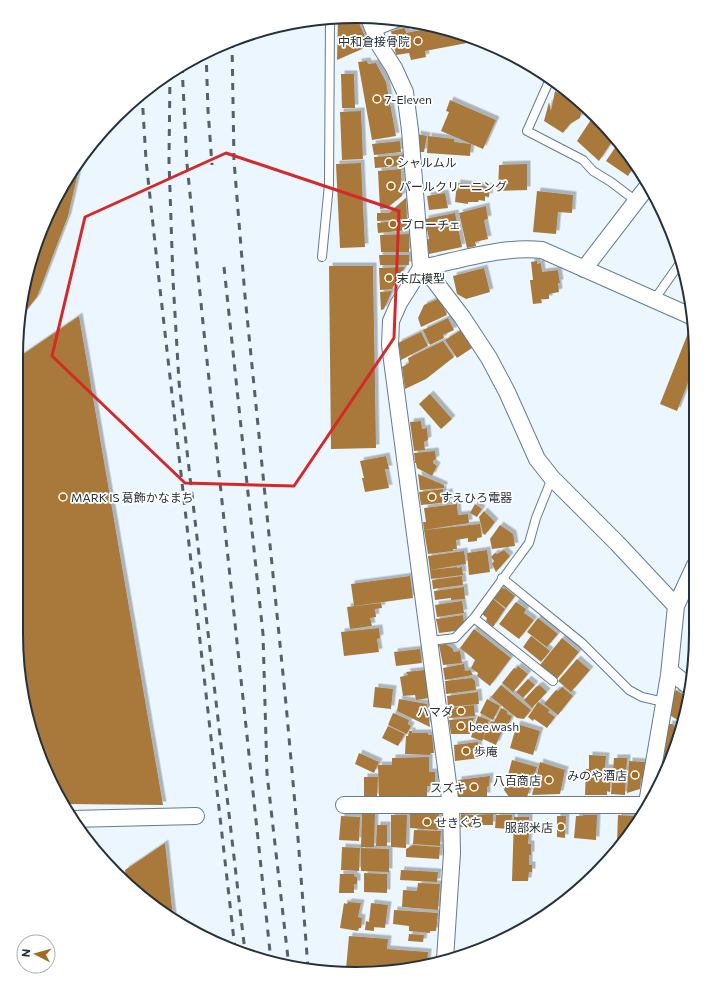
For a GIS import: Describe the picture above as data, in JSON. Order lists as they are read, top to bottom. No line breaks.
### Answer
{"places":["中和倉接骨院","7-Eleven","シャルムル","パールクリーニング","ブローチェ","末広模型","MARK IS 葛飾かなまち","すえひろ電器","ハマダ","bee wash","歩庵","みのや酒店","八百商店","スズキ","せきぐち","服部米店"],"north":"left"}
